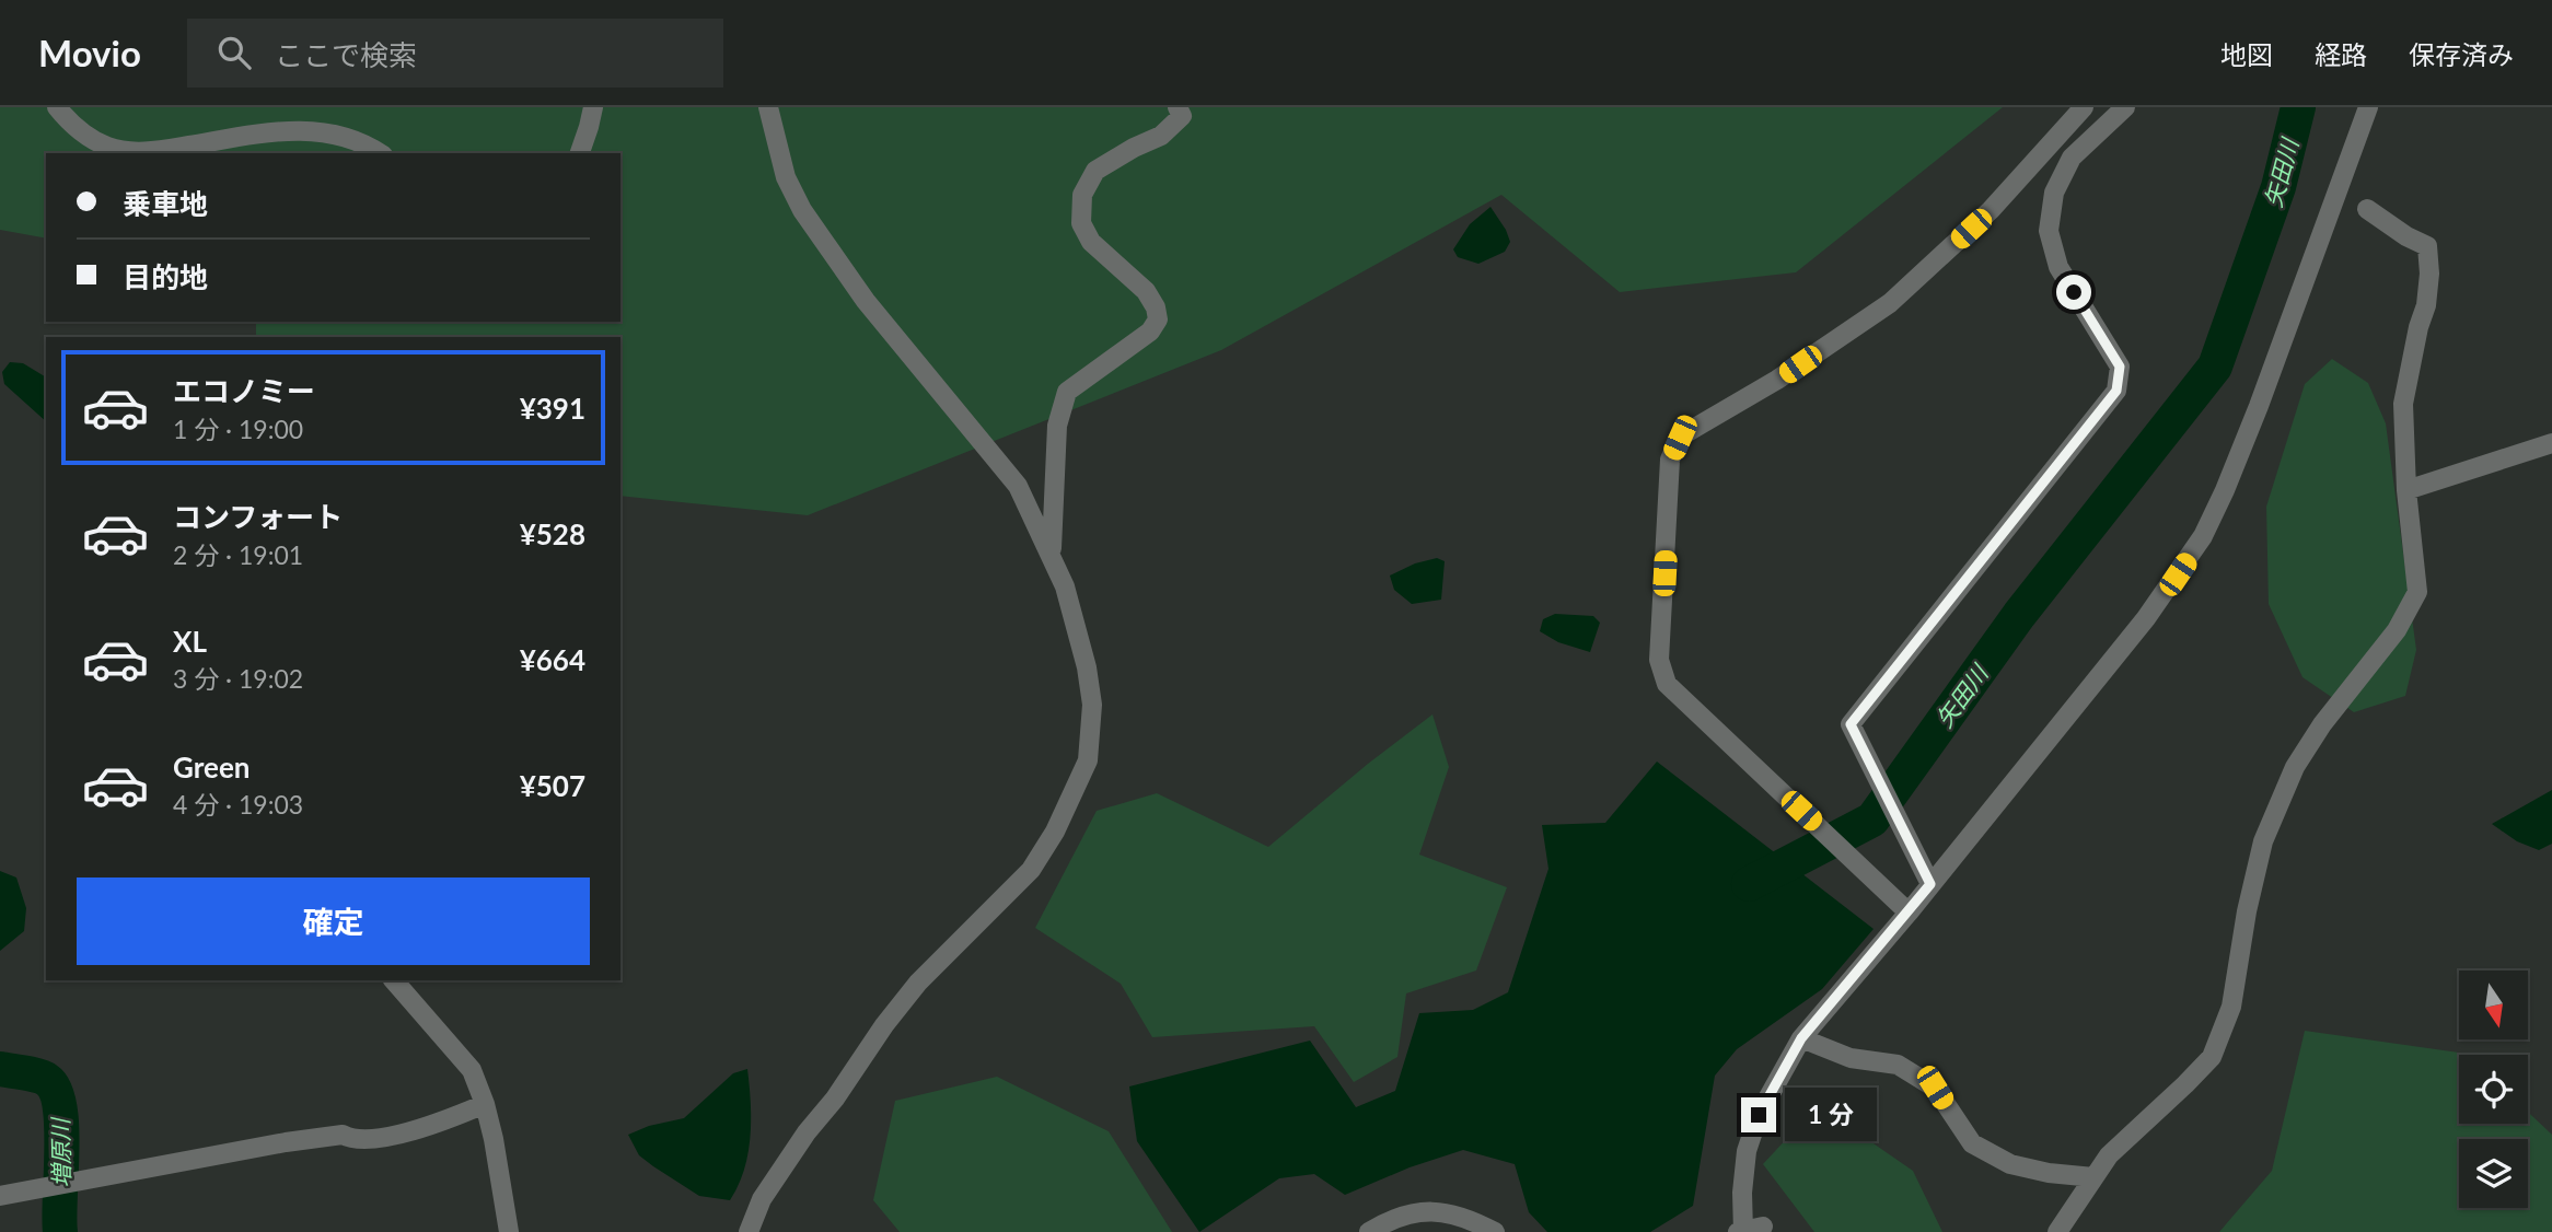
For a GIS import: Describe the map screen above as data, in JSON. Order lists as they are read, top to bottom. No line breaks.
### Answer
{"water":["矢田川","増原川"],"north":"bottom","page":{"header":"Movio","search":"ここで検索","nav":["地図","経路","保存済み"],"banner":["乗車地","目的地"],"list":[{"name":"エコノミー","note":"1 分 · 19:00","value":"¥391"},{"name":"コンフォート","note":"2 分 · 19:01","value":"¥528"},{"name":"XL","note":"3 分 · 19:02","value":"¥664"},{"name":"Green","note":"4 分 · 19:03","value":"¥507"}],"buttons":"確定","bubble":"1 分"}}
